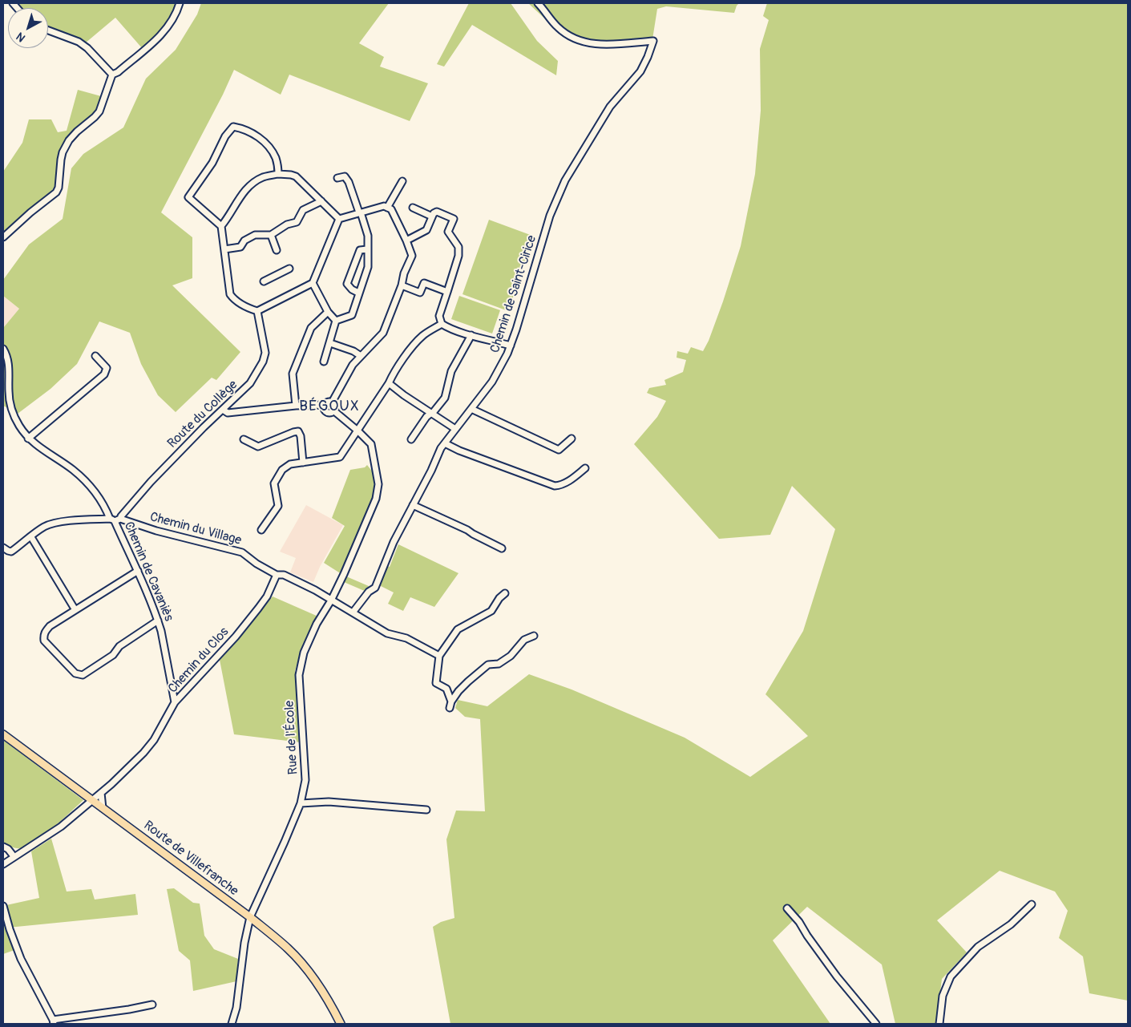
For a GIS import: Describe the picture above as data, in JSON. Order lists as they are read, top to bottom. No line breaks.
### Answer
{"streets":{"main road":["Route de Villefranche"],"street":["Chemin de Saint-Cirice","Route du Collège","Chemin du Village","Chemin de Cavaniès","Chemin du Clos","Rue de l'École"]},"crossings":[["Chemin de Saint-Cirice","Chemin du Village"],["Route du Collège","Chemin du Village"],["Route du Collège","Chemin de Cavaniès"],["Chemin du Village","Chemin de Cavaniès"],["Chemin du Village","Chemin du Clos"],["Chemin du Village","Rue de l'École"],["Chemin de Cavaniès","Chemin du Clos"],["Chemin du Clos","Route de Villefranche"],["Rue de l'École","Route de Villefranche"]],"districts":["BÉGOUX"],"north":"bottom left"}
